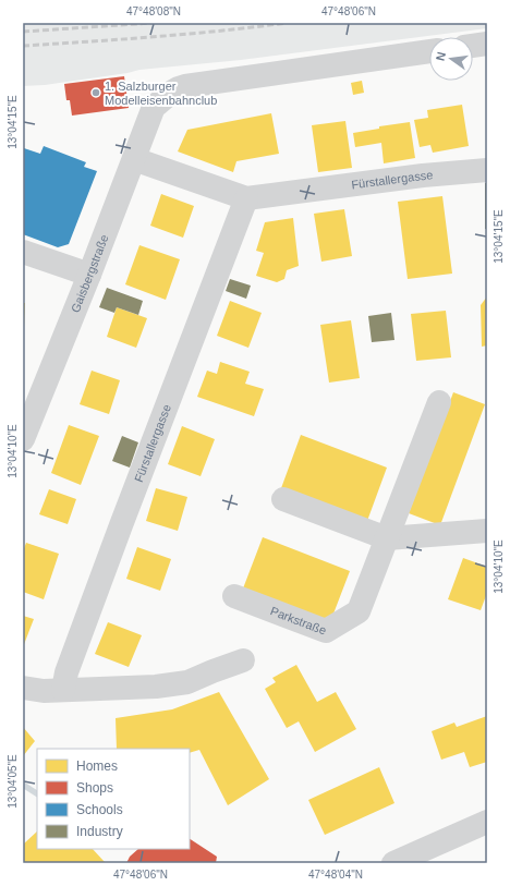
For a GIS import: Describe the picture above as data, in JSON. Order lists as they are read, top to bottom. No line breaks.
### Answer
{"streets":{"street":["Fürstallergasse","Gaisbergstraße","Parkstraße"]},"crossings":[["Fürstallergasse","Gaisbergstraße"]],"places":["1. Salzburger Modelleisenbahnclub"],"legend":["Homes","Shops","Schools","Industry"],"north":"left","coordinates":["47°48'08\"N","47°48'06\"N","13°04'15\"E","13°04'10\"E","13°04'05\"E","47°48'04\"N"]}
